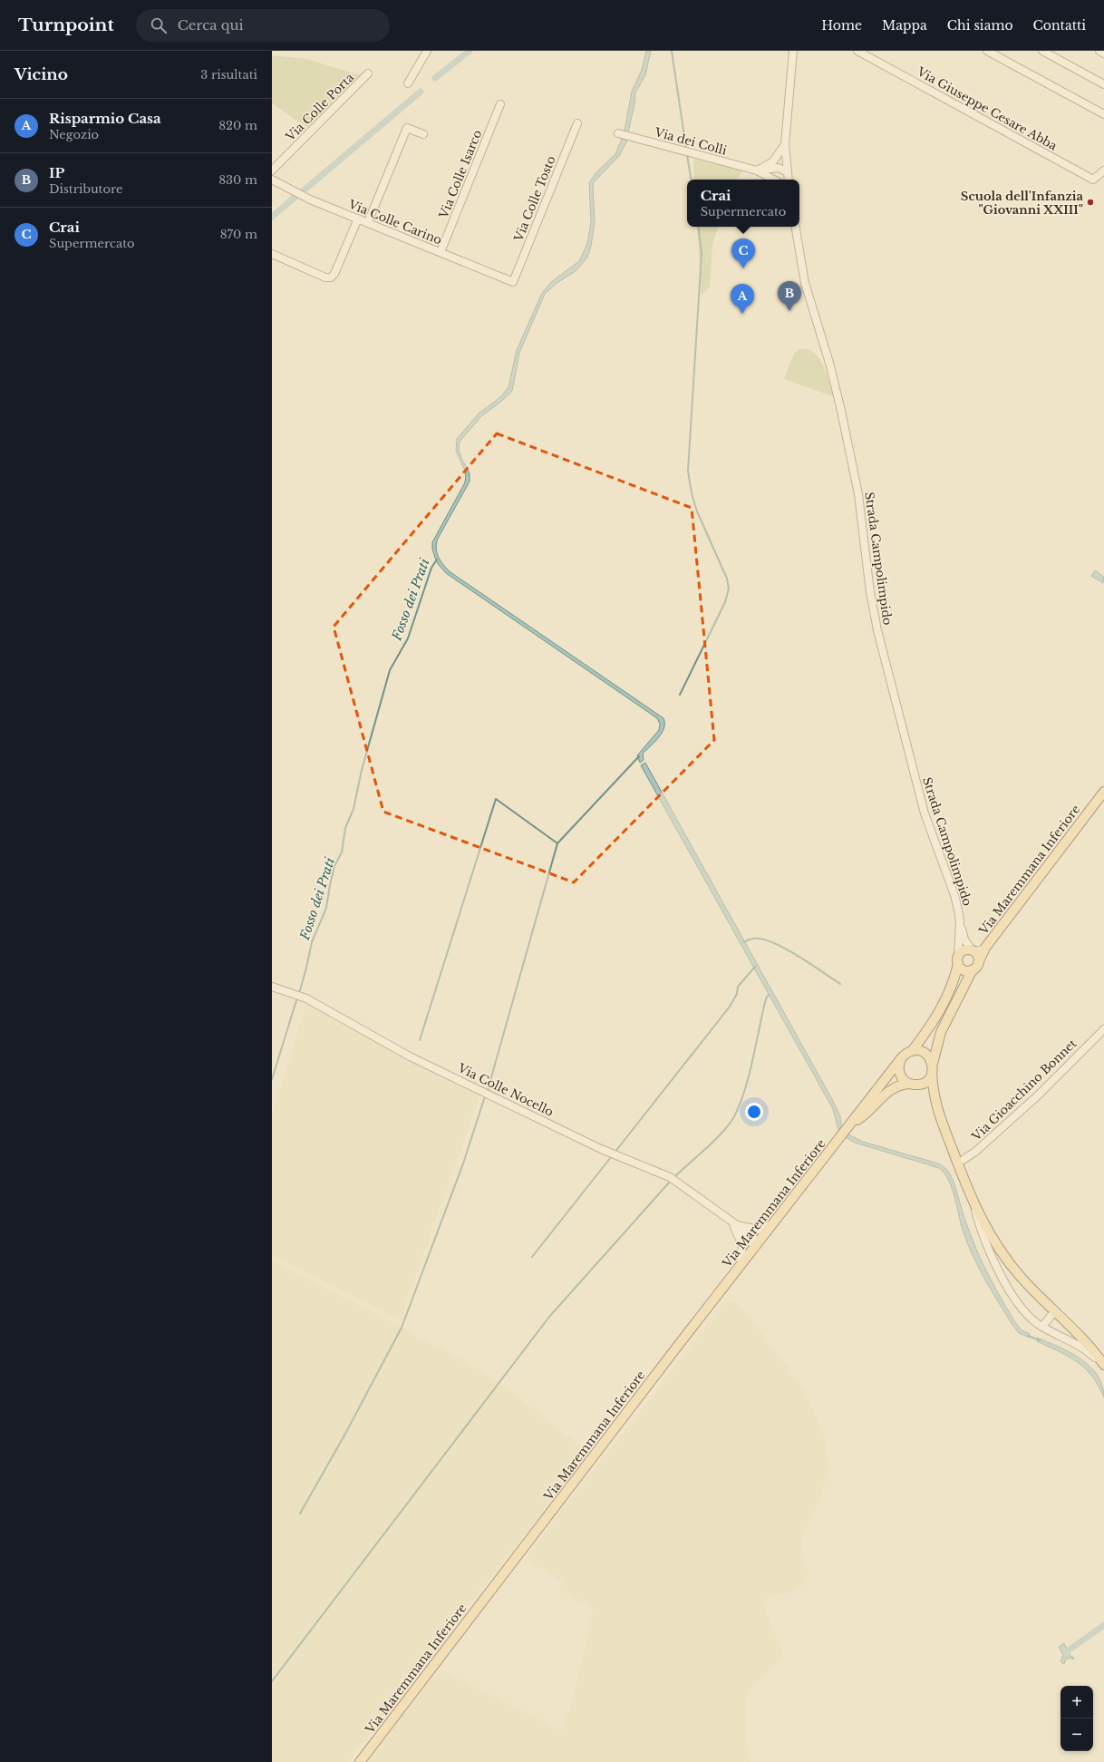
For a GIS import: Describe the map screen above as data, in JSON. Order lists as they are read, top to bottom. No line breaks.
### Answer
{"streets":{"main road":["Via Maremmana Inferiore"],"street":["Via Colle Porta","Via Giuseppe Cesare Abba","Via dei Colli","Via Colle Isarco","Via Colle Tosto","Via Colle Carino","Strada Campolimpido","Via Colle Nocello","Via Gioacchino Bonnet"]},"crossings":[["Via Colle Isarco","Via Colle Carino"],["Via Colle Tosto","Via Colle Carino"],["Strada Campolimpido","Via Maremmana Inferiore"]],"water":["Fosso dei Prati"],"places":["Scuola dell'Infanzia \"Giovanni XXIII\""],"page":{"header":"Turnpoint","search":"Cerca qui","nav":["Home","Mappa","Chi siamo","Contatti"],"heading":["Vicino","3 risultati"],"list":[{"mark":"A","name":"Risparmio Casa","note":"Negozio","value":"820 m"},{"mark":"B","name":"IP","note":"Distributore","value":"830 m"},{"mark":"C","name":"Crai","note":"Supermercato","value":"870 m"}],"popup":["Crai","Supermercato"],"pins":["C","B","A"],"map_buttons":["+","−"]}}
